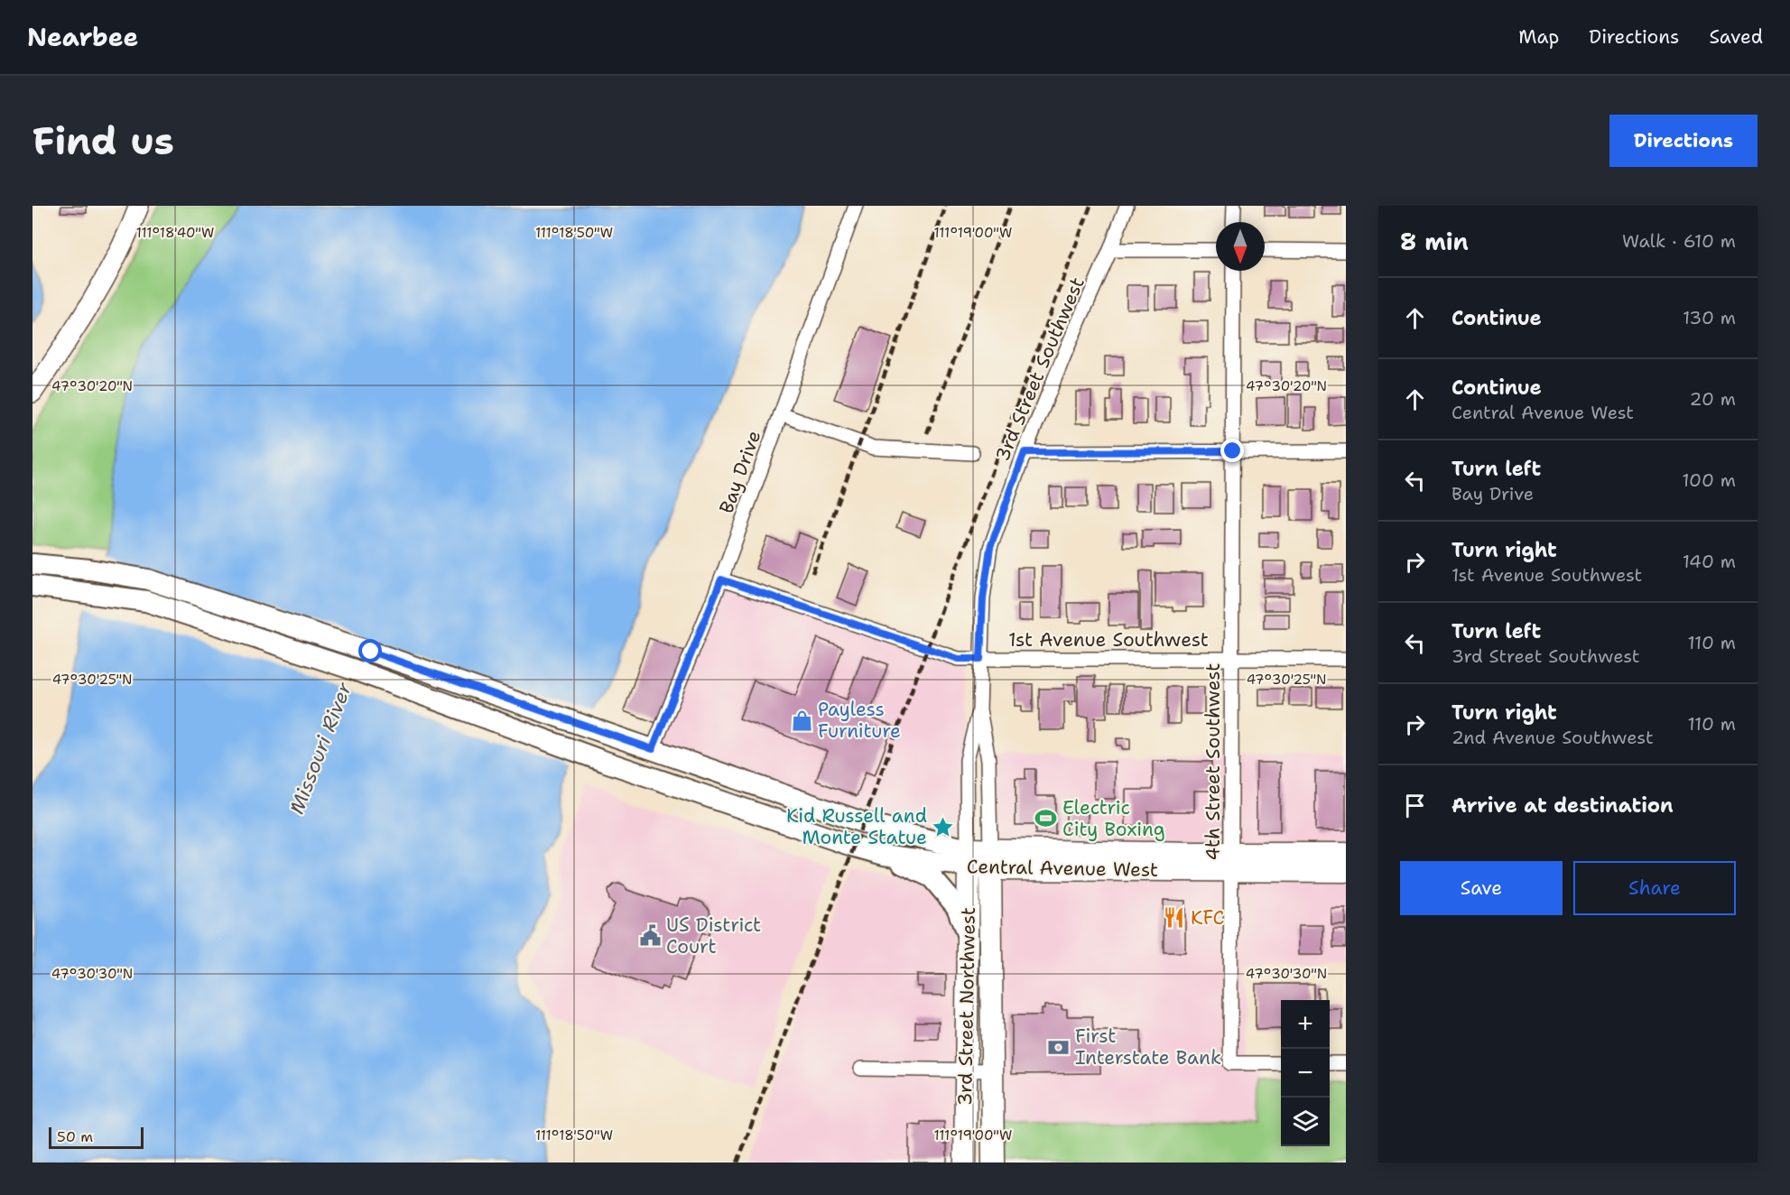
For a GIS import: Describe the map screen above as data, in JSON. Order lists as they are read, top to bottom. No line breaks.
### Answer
{"streets":{"highway":["Central Avenue West","3rd Street Northwest"],"street":["3rd Street Southwest","Bay Drive","1st Avenue Southwest","4th Street Southwest"]},"crossings":[["3rd Street Southwest","1st Avenue Southwest"],["3rd Street Southwest","Central Avenue West"],["3rd Street Southwest","3rd Street Northwest"],["Bay Drive","1st Avenue Southwest"],["Bay Drive","Central Avenue West"],["1st Avenue Southwest","4th Street Southwest"],["4th Street Southwest","Central Avenue West"],["Central Avenue West","3rd Street Northwest"]],"water":["Missouri River"],"places":{"shop":["Payless Furniture"],"sports":["Electric City Boxing"],"place":["Kid Russell and Monte Statue"],"restaurant":["KFC"],"public building":["US District Court"],"bank":["First Interstate Bank"]},"scale_bar":"50 m","north":"bottom","page":{"header":"Nearbee","nav":["Map","Directions","Saved"],"buttons":["Directions",["Save","Share"]],"title":"Find us","heading":["8 min","Walk · 610 m"],"list":[["Continue","130 m"],["Continue","Central Avenue West","20 m"],["Turn left","Bay Drive","100 m"],["Turn right","1st Avenue Southwest","140 m"],["Turn left","3rd Street Southwest","110 m"],["Turn right","2nd Avenue Southwest","110 m"],"Arrive at destination"],"map_buttons":["+","−"],"scale":"50 m"},"coordinates":["111°18'40\"W","111°18'50\"W","111°19'00\"W","47°30'20\"N","47°30'25\"N","47°30'30\"N"]}
